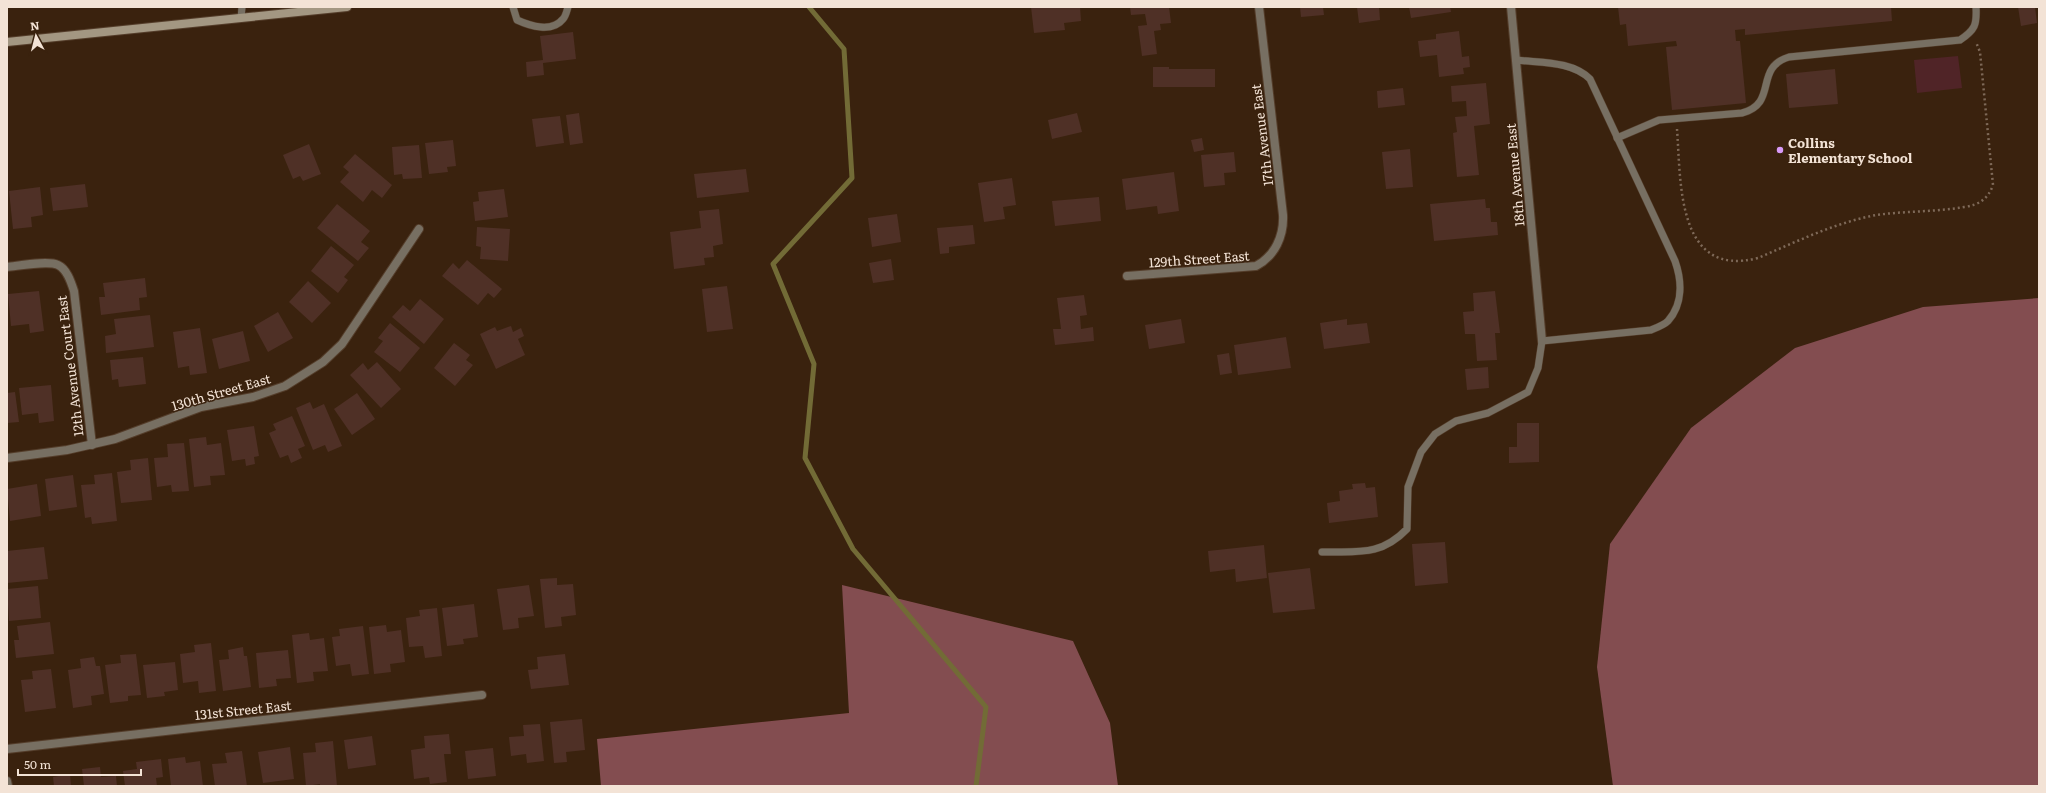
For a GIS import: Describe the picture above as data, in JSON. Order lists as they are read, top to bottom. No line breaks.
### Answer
{"streets":{"street":["17th Avenue East","18th Avenue East","129th Street East","12th Avenue Court East","130th Street East","131st Street East"]},"crossings":[["17th Avenue East","129th Street East"],["12th Avenue Court East","130th Street East"]],"places":["Collins Elementary School"],"scale_bar":"50 m","north":"top"}
